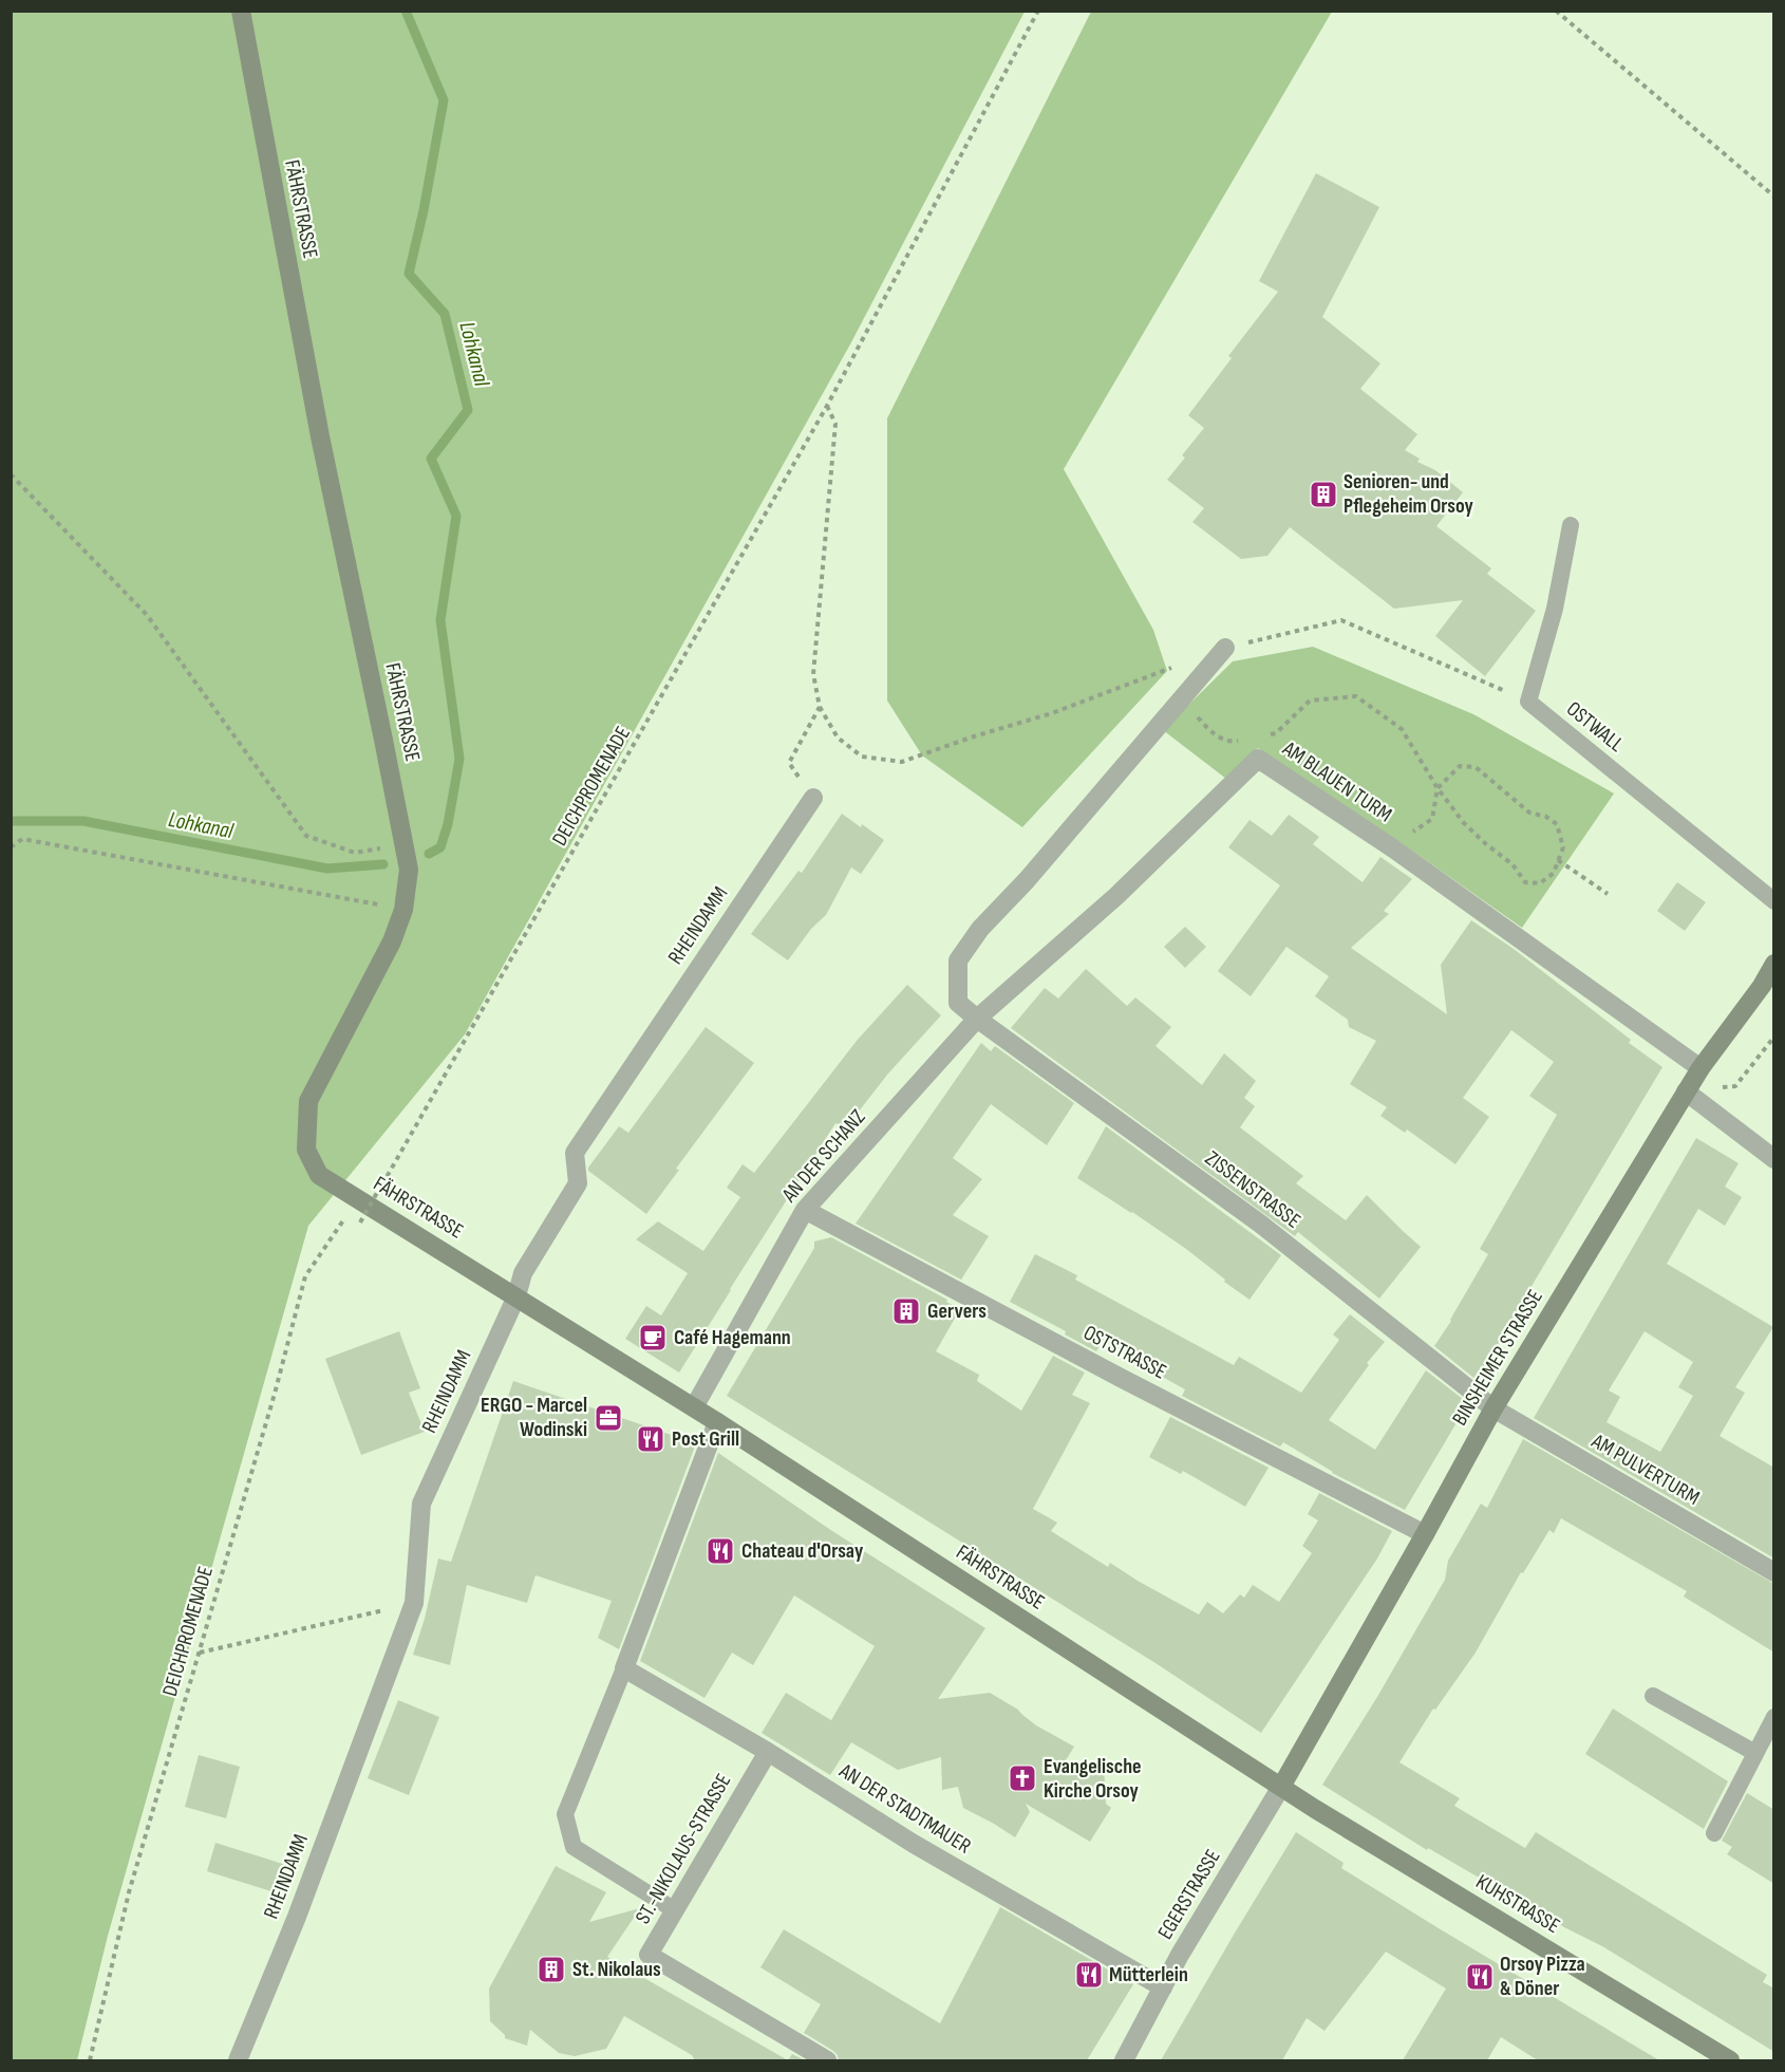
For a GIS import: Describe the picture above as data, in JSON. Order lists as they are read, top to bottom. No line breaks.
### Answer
{"streets":{"main road":["FÄHRSTRASSE","BINSHEIMER STRASSE","KUHSTRASSE"],"street":["AM BLAUEN TURM","RHEINDAMM","AN DER SCHANZ","ZISSENSTRASSE","OSTSTRASSE","AM PULVERTURM","AN DER STADTMAUER","ST.-NIKOLAUS-STRASSE","EGERSTRASSE"],"lane":["OSTWALL"],"path":["DEICHPROMENADE"]},"crossings":[["FÄHRSTRASSE","RHEINDAMM"],["FÄHRSTRASSE","AN DER SCHANZ"],["FÄHRSTRASSE","BINSHEIMER STRASSE"],["FÄHRSTRASSE","EGERSTRASSE"],["FÄHRSTRASSE","KUHSTRASSE"],["AM BLAUEN TURM","AN DER SCHANZ"],["AM BLAUEN TURM","ZISSENSTRASSE"],["AM BLAUEN TURM","BINSHEIMER STRASSE"],["AN DER SCHANZ","ZISSENSTRASSE"],["AN DER SCHANZ","OSTSTRASSE"],["ZISSENSTRASSE","BINSHEIMER STRASSE"],["ZISSENSTRASSE","AM PULVERTURM"],["OSTSTRASSE","BINSHEIMER STRASSE"],["BINSHEIMER STRASSE","AM PULVERTURM"],["BINSHEIMER STRASSE","EGERSTRASSE"],["BINSHEIMER STRASSE","KUHSTRASSE"],["AN DER STADTMAUER","ST.-NIKOLAUS-STRASSE"],["AN DER STADTMAUER","EGERSTRASSE"],["EGERSTRASSE","KUHSTRASSE"]],"water":["Lohkanal"],"places":{"building":["Senioren- und Pflegeheim Orsoy","Gervers","St. Nikolaus"],"cafe":["Café Hagemann"],"office":["ERGO - Marcel Wodinski"],"restaurant":["Post Grill","Chateau d'Orsay","Mütterlein","Orsoy Pizza & Döner"],"church":["Evangelische Kirche Orsoy"]}}
